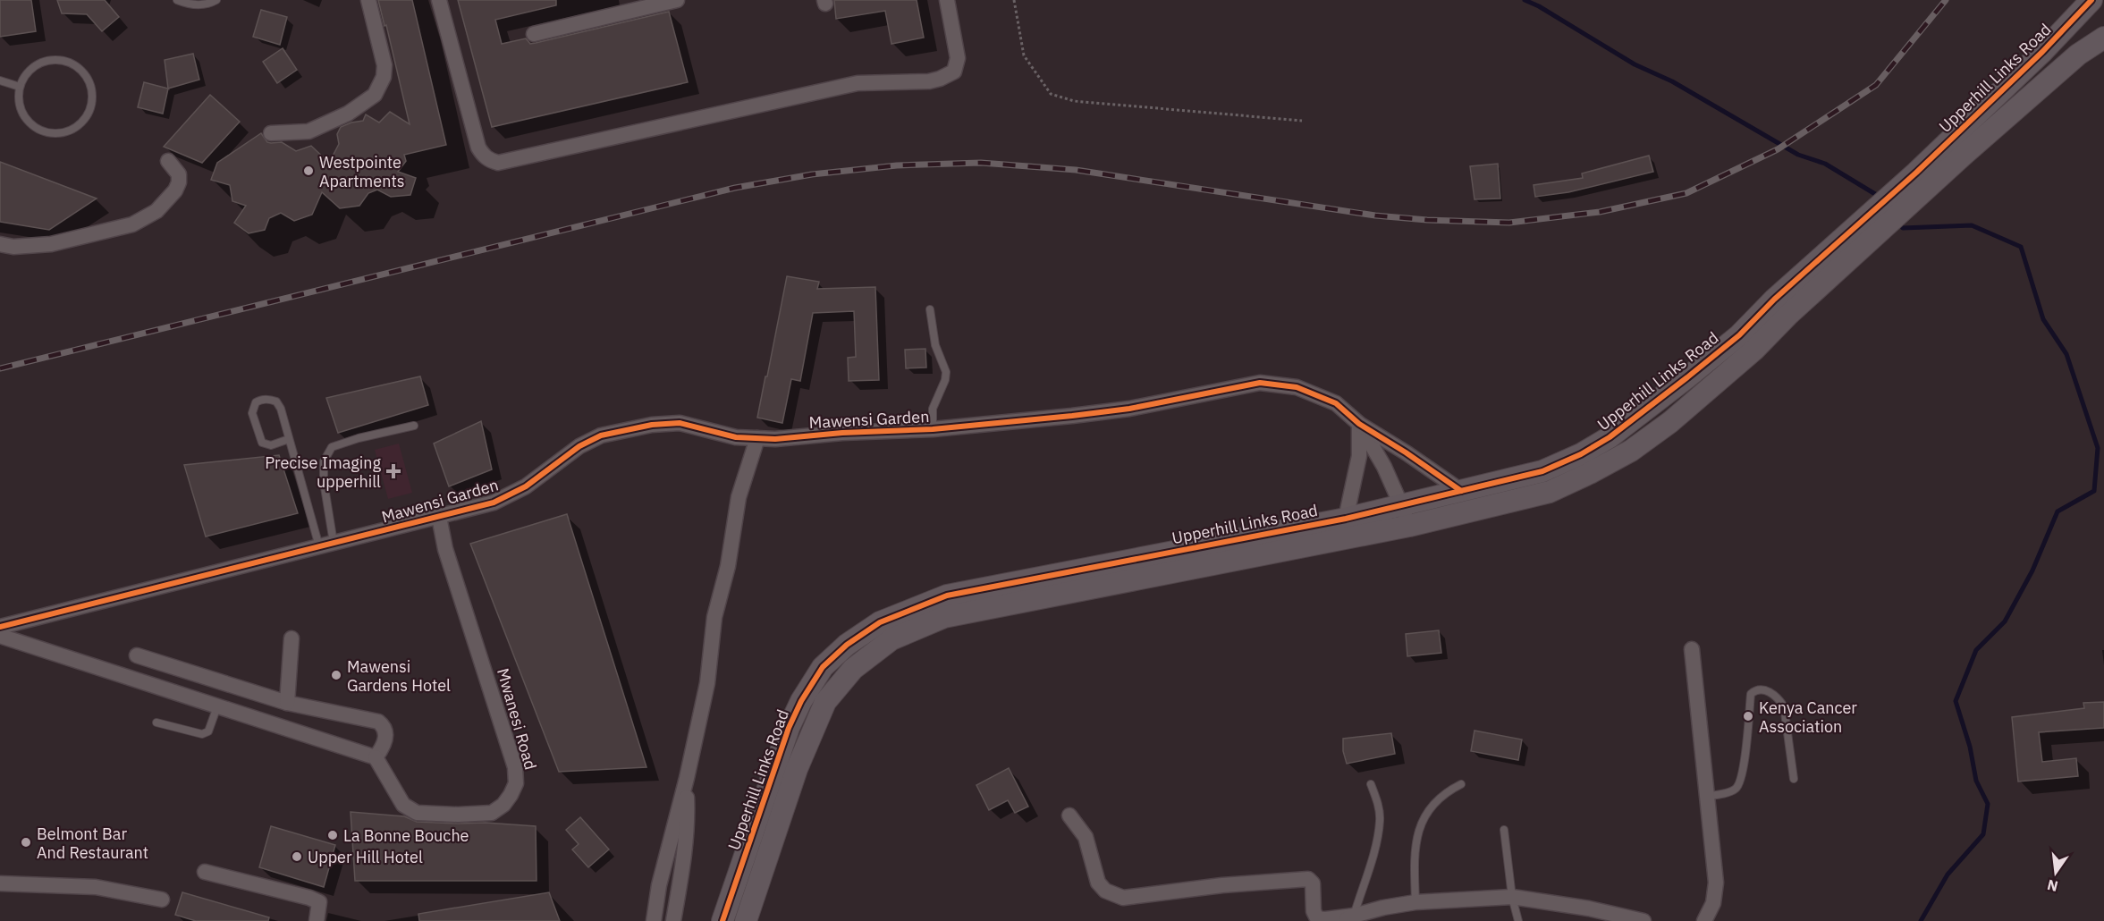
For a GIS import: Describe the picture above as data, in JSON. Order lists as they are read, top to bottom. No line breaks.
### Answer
{"streets":{"street":["Upperhill Links Road","Mawensi Garden","Mwanesi Road"]},"crossings":[["Mawensi Garden","Mwanesi Road"]],"places":{"other":["Westpointe Apartments","Mawensi Gardens Hotel","Kenya Cancer Association","La Bonne Bouche","Belmont Bar And Restaurant","Upper Hill Hotel"],"health":["Precise Imaging upperhill"]},"north":"bottom"}
